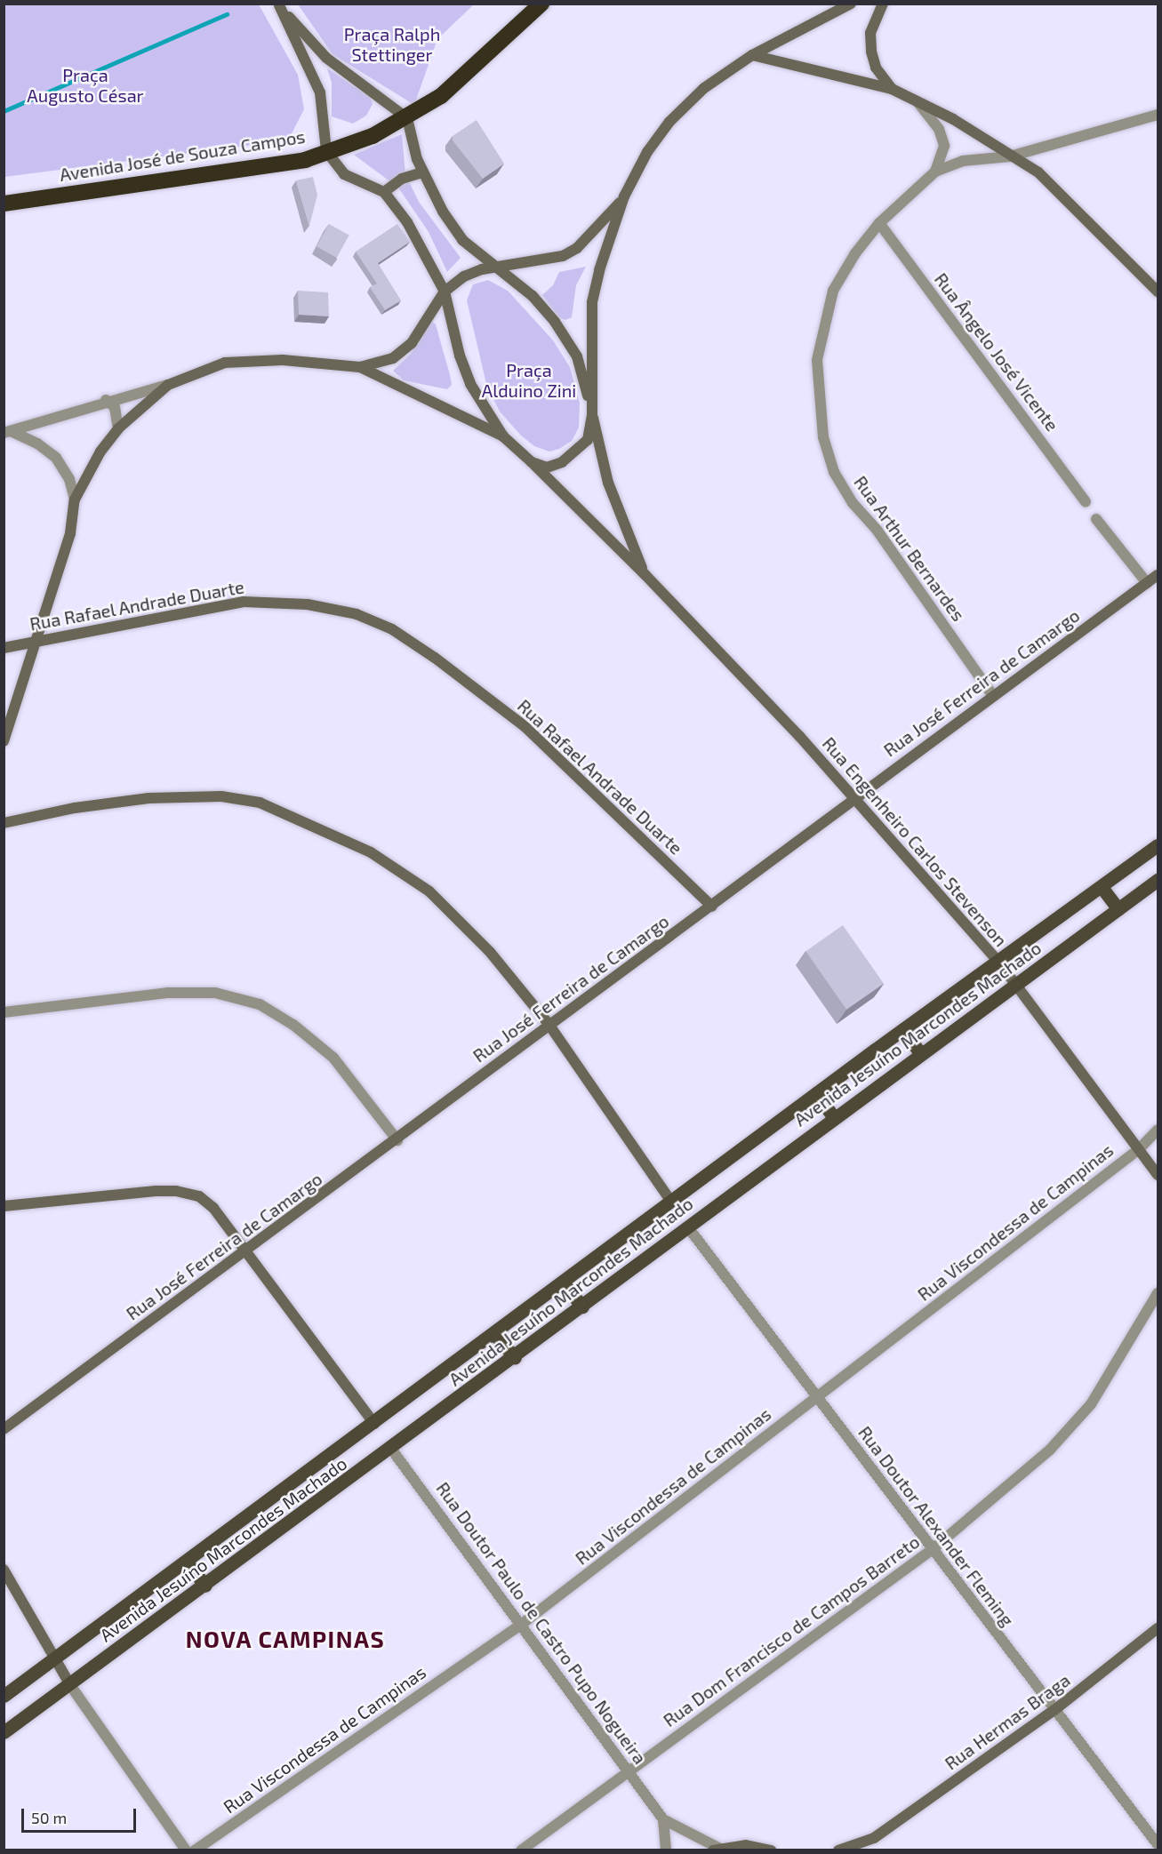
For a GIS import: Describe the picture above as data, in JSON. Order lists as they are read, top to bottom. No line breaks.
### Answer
{"streets":{"highway":["Avenida José de Souza Campos"],"main road":["Avenida Jesuíno Marcondes Machado"],"street":["Rua Ângelo José Vicente","Rua Arthur Bernardes","Rua Rafael Andrade Duarte","Rua José Ferreira de Camargo","Rua Engenheiro Carlos Stevenson","Rua Viscondessa de Campinas","Rua Doutor Alexander Fleming","Rua Doutor Paulo de Castro Pupo Nogueira","Rua Dom Francisco de Campos Barreto","Rua Hermas Braga"]},"crossings":[["Rua Ângelo José Vicente","Rua Arthur Bernardes"],["Rua Arthur Bernardes","Rua José Ferreira de Camargo"],["Rua Rafael Andrade Duarte","Rua José Ferreira de Camargo"],["Rua José Ferreira de Camargo","Rua Engenheiro Carlos Stevenson"],["Rua Engenheiro Carlos Stevenson","Avenida Jesuíno Marcondes Machado"],["Rua Engenheiro Carlos Stevenson","Rua Viscondessa de Campinas"],["Avenida Jesuíno Marcondes Machado","Rua Doutor Alexander Fleming"],["Avenida Jesuíno Marcondes Machado","Rua Doutor Paulo de Castro Pupo Nogueira"],["Rua Viscondessa de Campinas","Rua Doutor Alexander Fleming"],["Rua Viscondessa de Campinas","Rua Doutor Paulo de Castro Pupo Nogueira"],["Rua Doutor Alexander Fleming","Rua Dom Francisco de Campos Barreto"],["Rua Doutor Alexander Fleming","Rua Hermas Braga"],["Rua Doutor Paulo de Castro Pupo Nogueira","Rua Dom Francisco de Campos Barreto"]],"districts":["NOVA CAMPINAS"],"parks":["Praça Ralph Stettinger","Praça Augusto César","Praça Alduino Zini"],"scale_bar":"50 m"}
